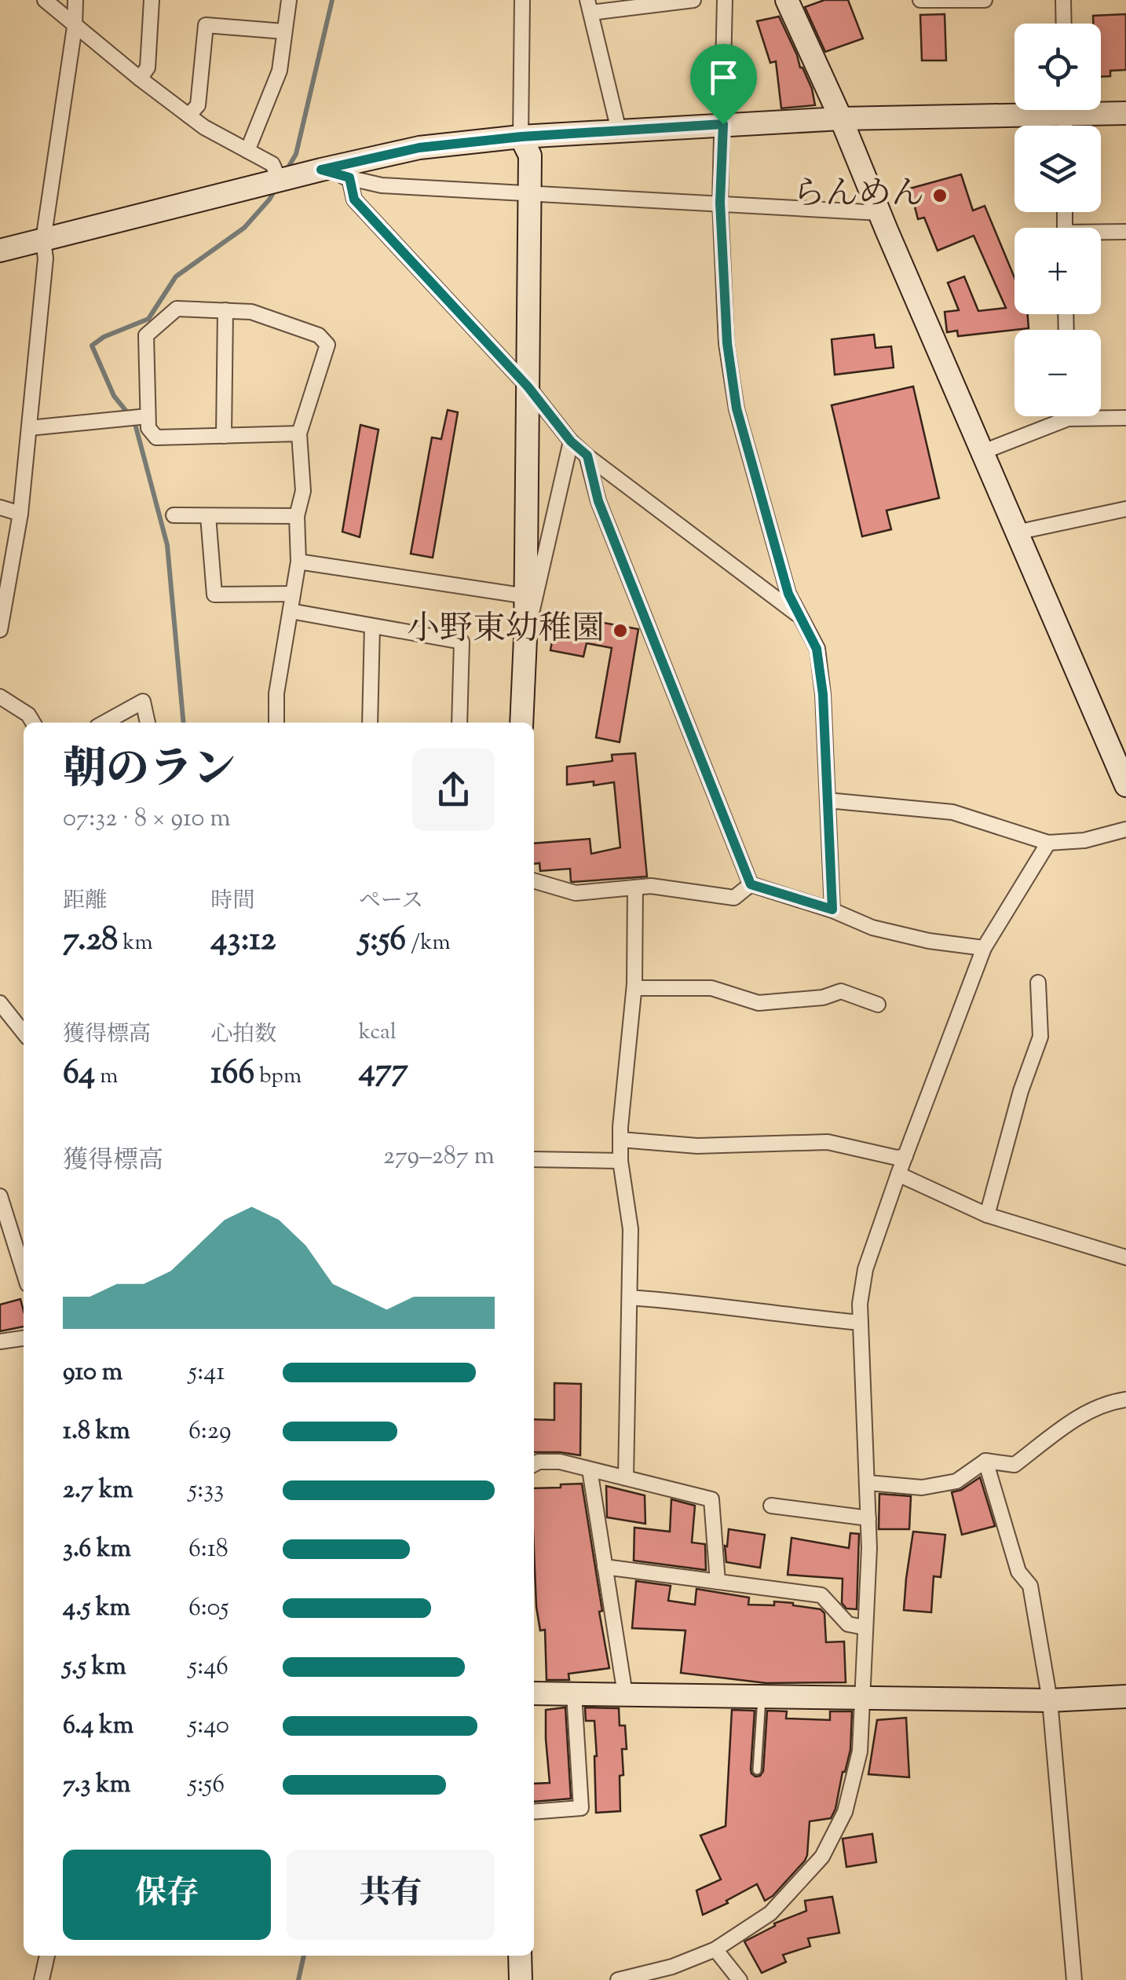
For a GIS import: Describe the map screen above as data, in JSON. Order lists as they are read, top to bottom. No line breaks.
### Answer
{"places":["らんめん","小野東幼稚園"],"page":{"map_buttons":["+","−"],"heading":["朝のラン","07:32 · 8 × 910 m"],"stats":[["距離","7.28 km"],["時間","43:12"],["ペース","5:56 /km"],["獲得標高","64 m"],["心拍数","166 bpm"],["kcal","477"]],"chart":["獲得標高","279–287 m"],"list":[{"name":"910 m","note":"5:41"},{"name":"1.8 km","note":"6:29"},{"name":"2.7 km","note":"5:33"},{"name":"3.6 km","note":"6:18"},{"name":"4.5 km","note":"6:05"},{"name":"5.5 km","note":"5:46"},{"name":"6.4 km","note":"5:40"},{"name":"7.3 km","note":"5:56"}],"buttons":["保存","共有"]}}
